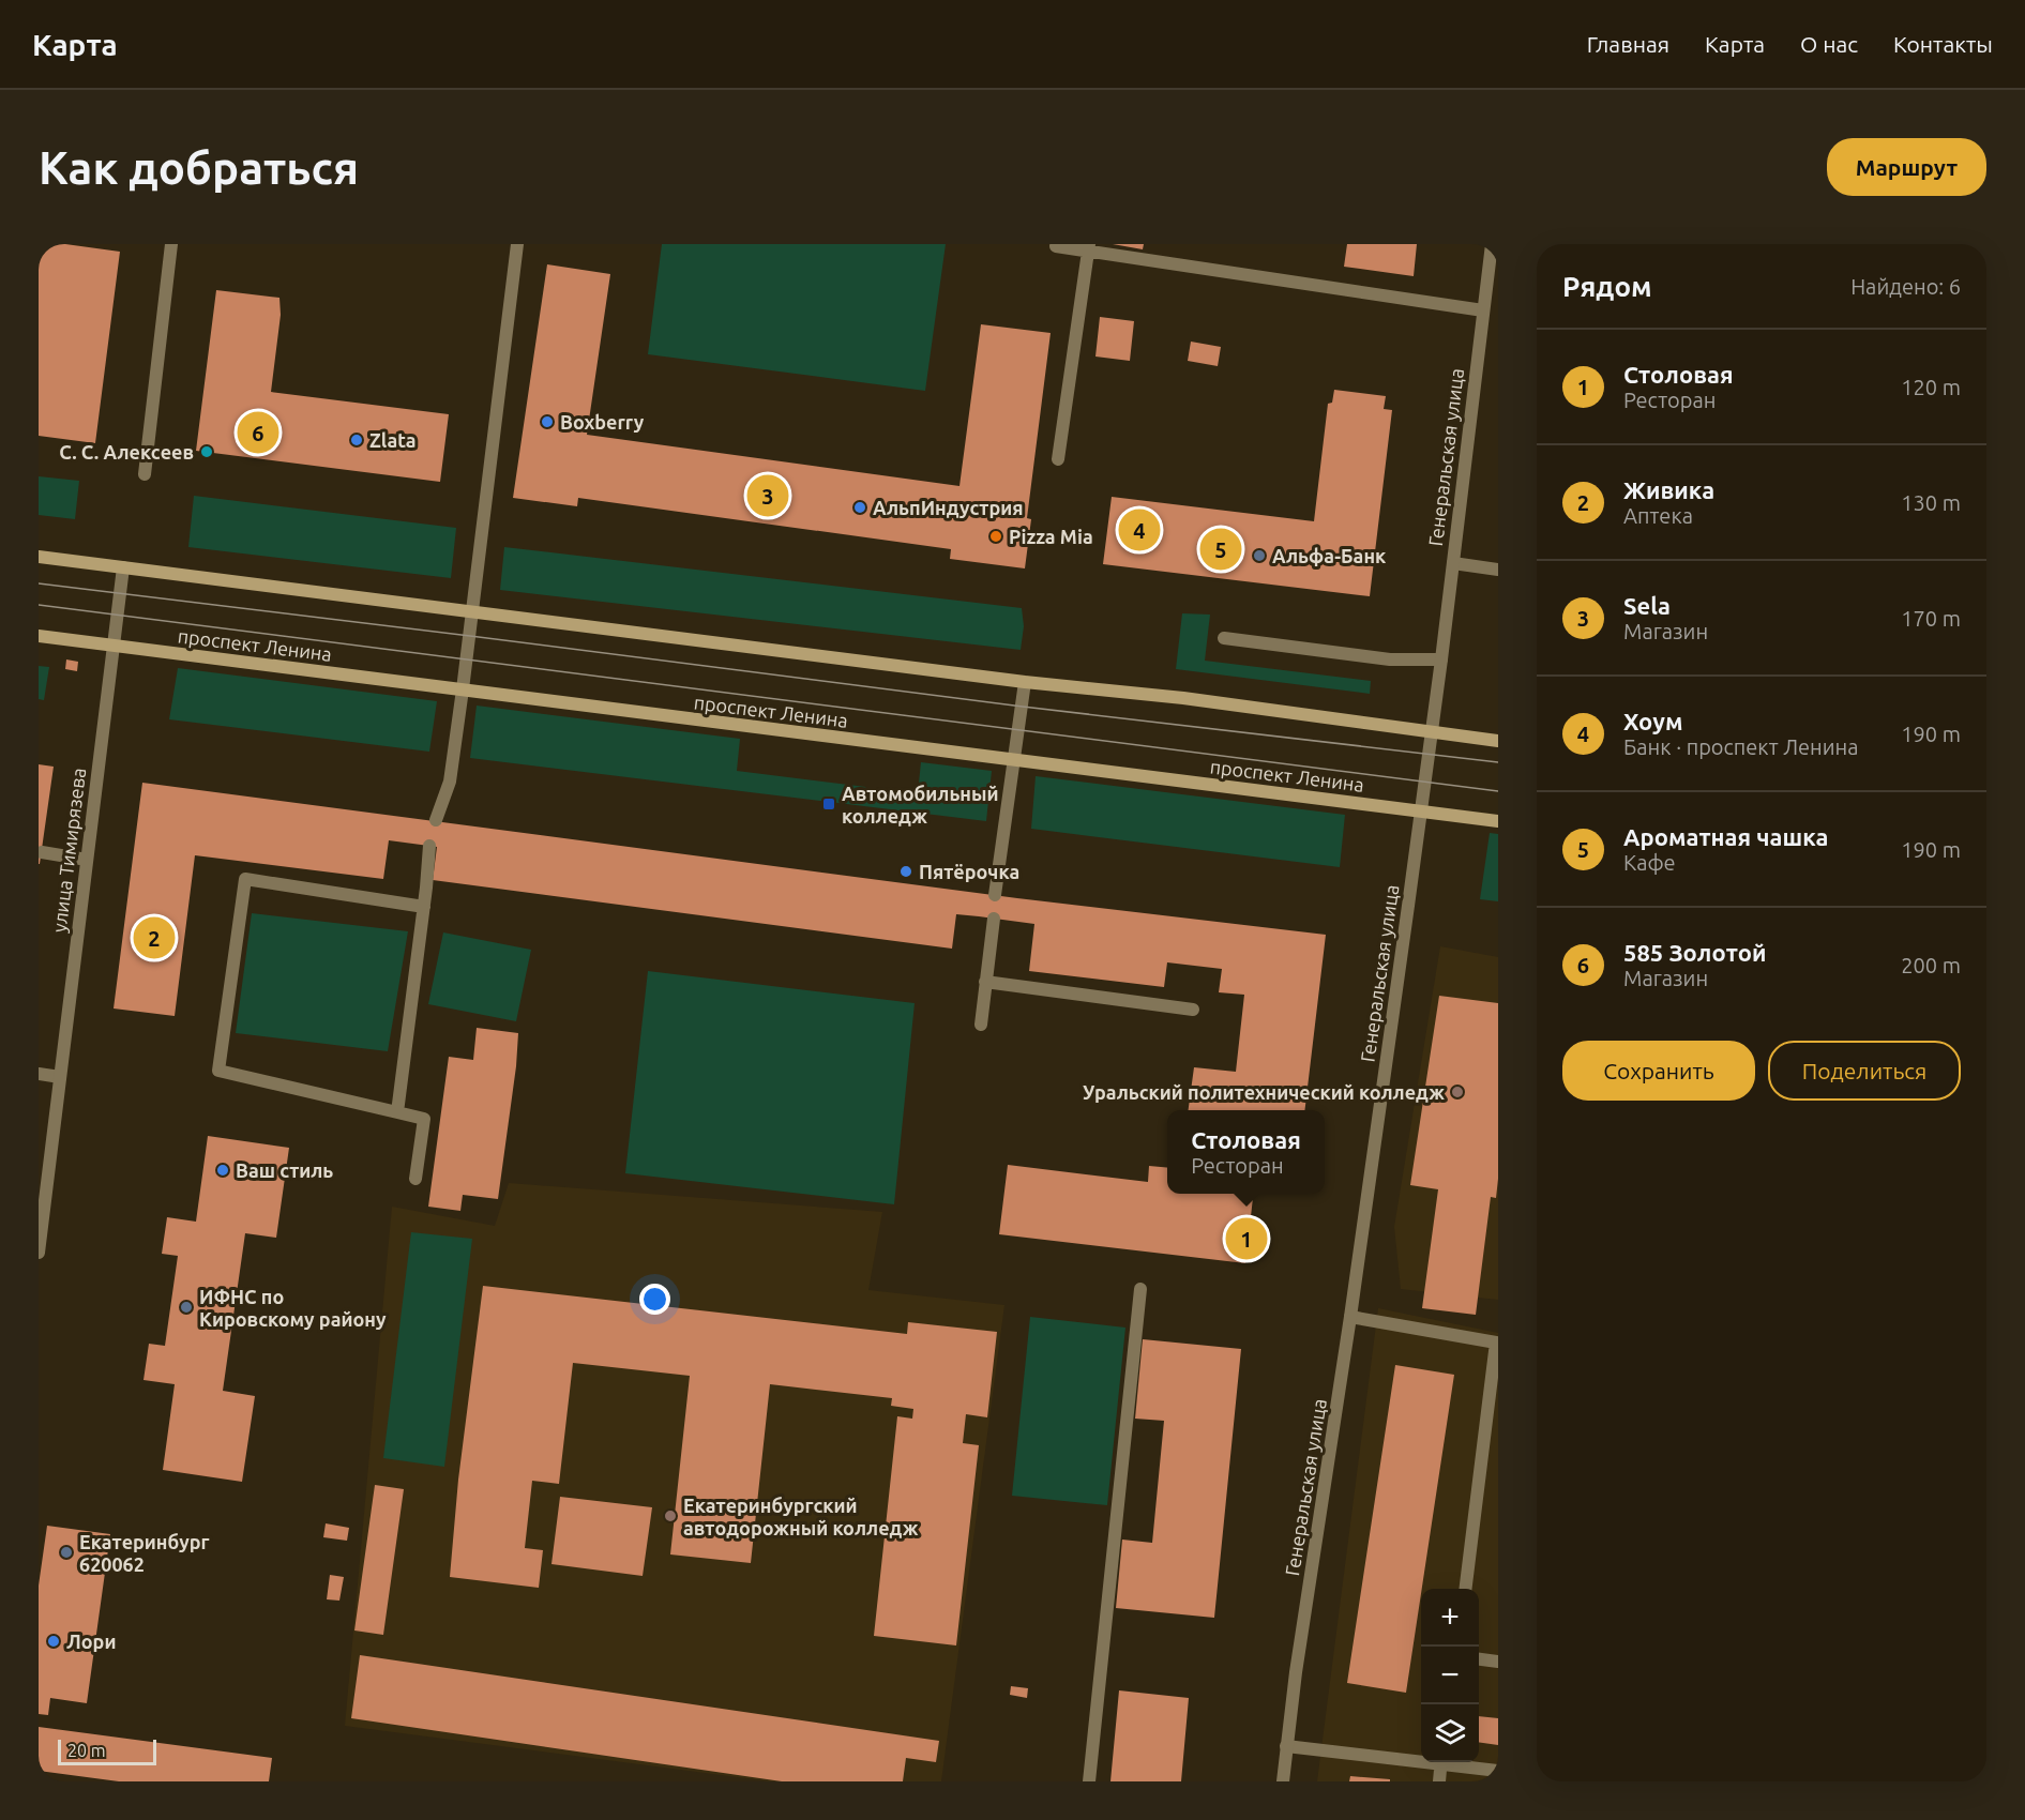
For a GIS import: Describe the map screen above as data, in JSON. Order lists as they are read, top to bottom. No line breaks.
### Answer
{"streets":{"main road":["проспект Ленина"],"street":["Генеральская улица","улица Тимирязева"]},"crossings":[["Генеральская улица","проспект Ленина"],["проспект Ленина","улица Тимирязева"]],"places":{"other":["Boxberry","Zlata","С. С. Алексеев","АльпИндустрия","Pizza Mia","Альфа-Банк","Пятёрочка","Уральский политехнический колледж","Ваш стиль","ИФНС по Кировскому району","Екатеринбургский автодорожный колледж","Екатеринбург 620062","Лори"],"transit":["Автомобильный колледж"]},"scale_bar":"20 m","page":{"header":"Карта","nav":["Главная","Карта","О нас","Контакты"],"buttons":["Маршрут",["Сохранить","Поделиться"]],"title":"Как добраться","heading":["Рядом","Найдено: 6"],"list":[{"mark":"1","name":"Столовая","note":"Ресторан","value":"120 m"},{"mark":"2","name":"Живика","note":"Аптека","value":"130 m"},{"mark":"3","name":"Sela","note":"Магазин","value":"170 m"},{"mark":"4","name":"Хоум","note":"Банк · проспект Ленина","value":"190 m"},{"mark":"5","name":"Ароматная чашка","note":"Кафе","value":"190 m"},{"mark":"6","name":"585 Золотой","note":"Магазин","value":"200 m"}],"pins":["6","3","4","5","2","1"],"popup":["Столовая","Ресторан"],"map_buttons":["+","−"],"scale":"20 m"}}
